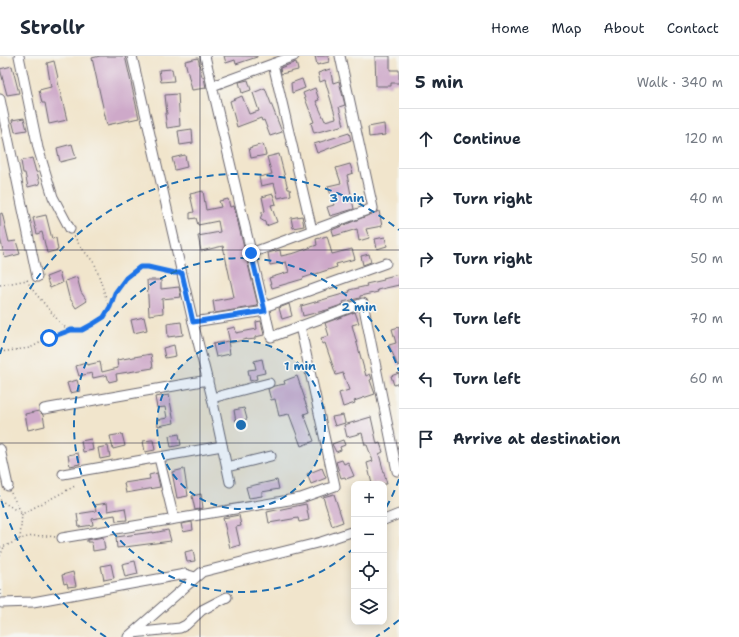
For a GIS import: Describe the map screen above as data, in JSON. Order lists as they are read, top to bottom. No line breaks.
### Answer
{"page":{"header":"Strollr","nav":["Home","Map","About","Contact"],"heading":["5 min","Walk · 340 m"],"list":[["Continue","120 m"],["Turn right","40 m"],["Turn right","50 m"],["Turn left","70 m"],["Turn left","60 m"],"Arrive at destination"],"map_buttons":["+","−"]},"rings":["3 min","2 min","1 min"]}
